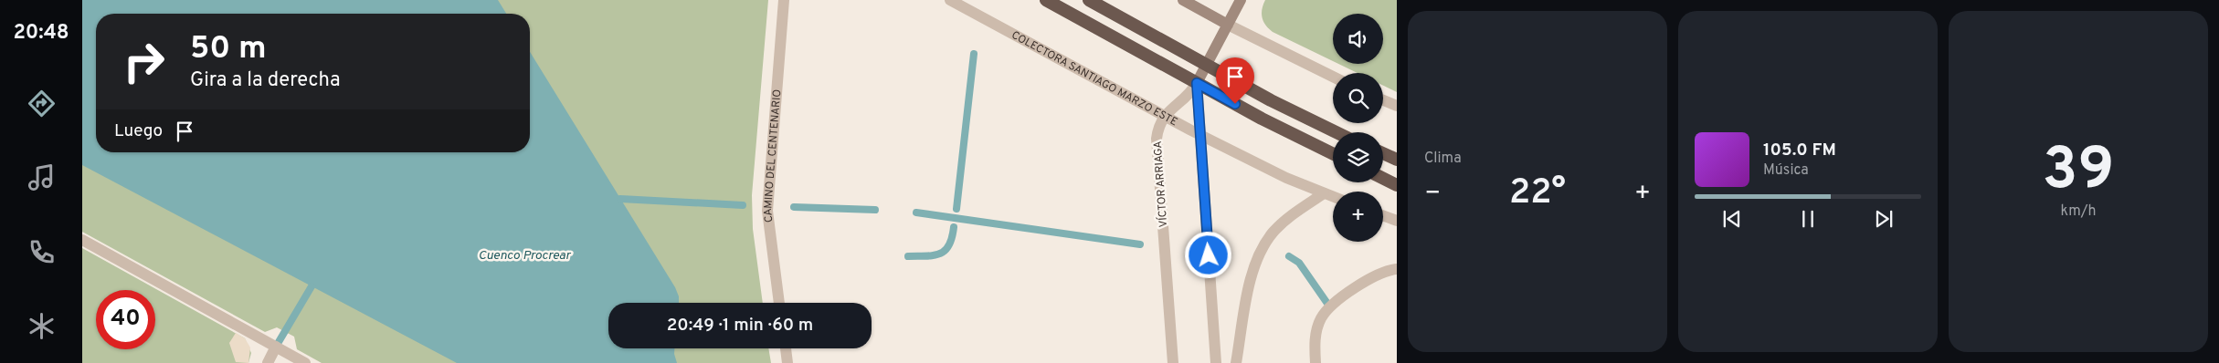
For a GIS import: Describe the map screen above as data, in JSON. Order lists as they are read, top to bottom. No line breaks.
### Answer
{"streets":{"street":["COLECTORA SANTIAGO MARZO ESTE","CAMINO DEL CENTENARIO","VÍCTOR ARRIAGA"]},"crossings":[["COLECTORA SANTIAGO MARZO ESTE","VÍCTOR ARRIAGA"]],"water":["Cuenco Procrear"],"page":{"tabs":"20:48","tile":["Clima",["39","km/h"]],"map_buttons":"+","turn":["50 m","Gira a la derecha"],"then":"Luego","song":["105.0 FM","Música"],"heat":["−","22°","+"],"limit":"40","trip":"20:49 · 1 min · 60 m"}}
